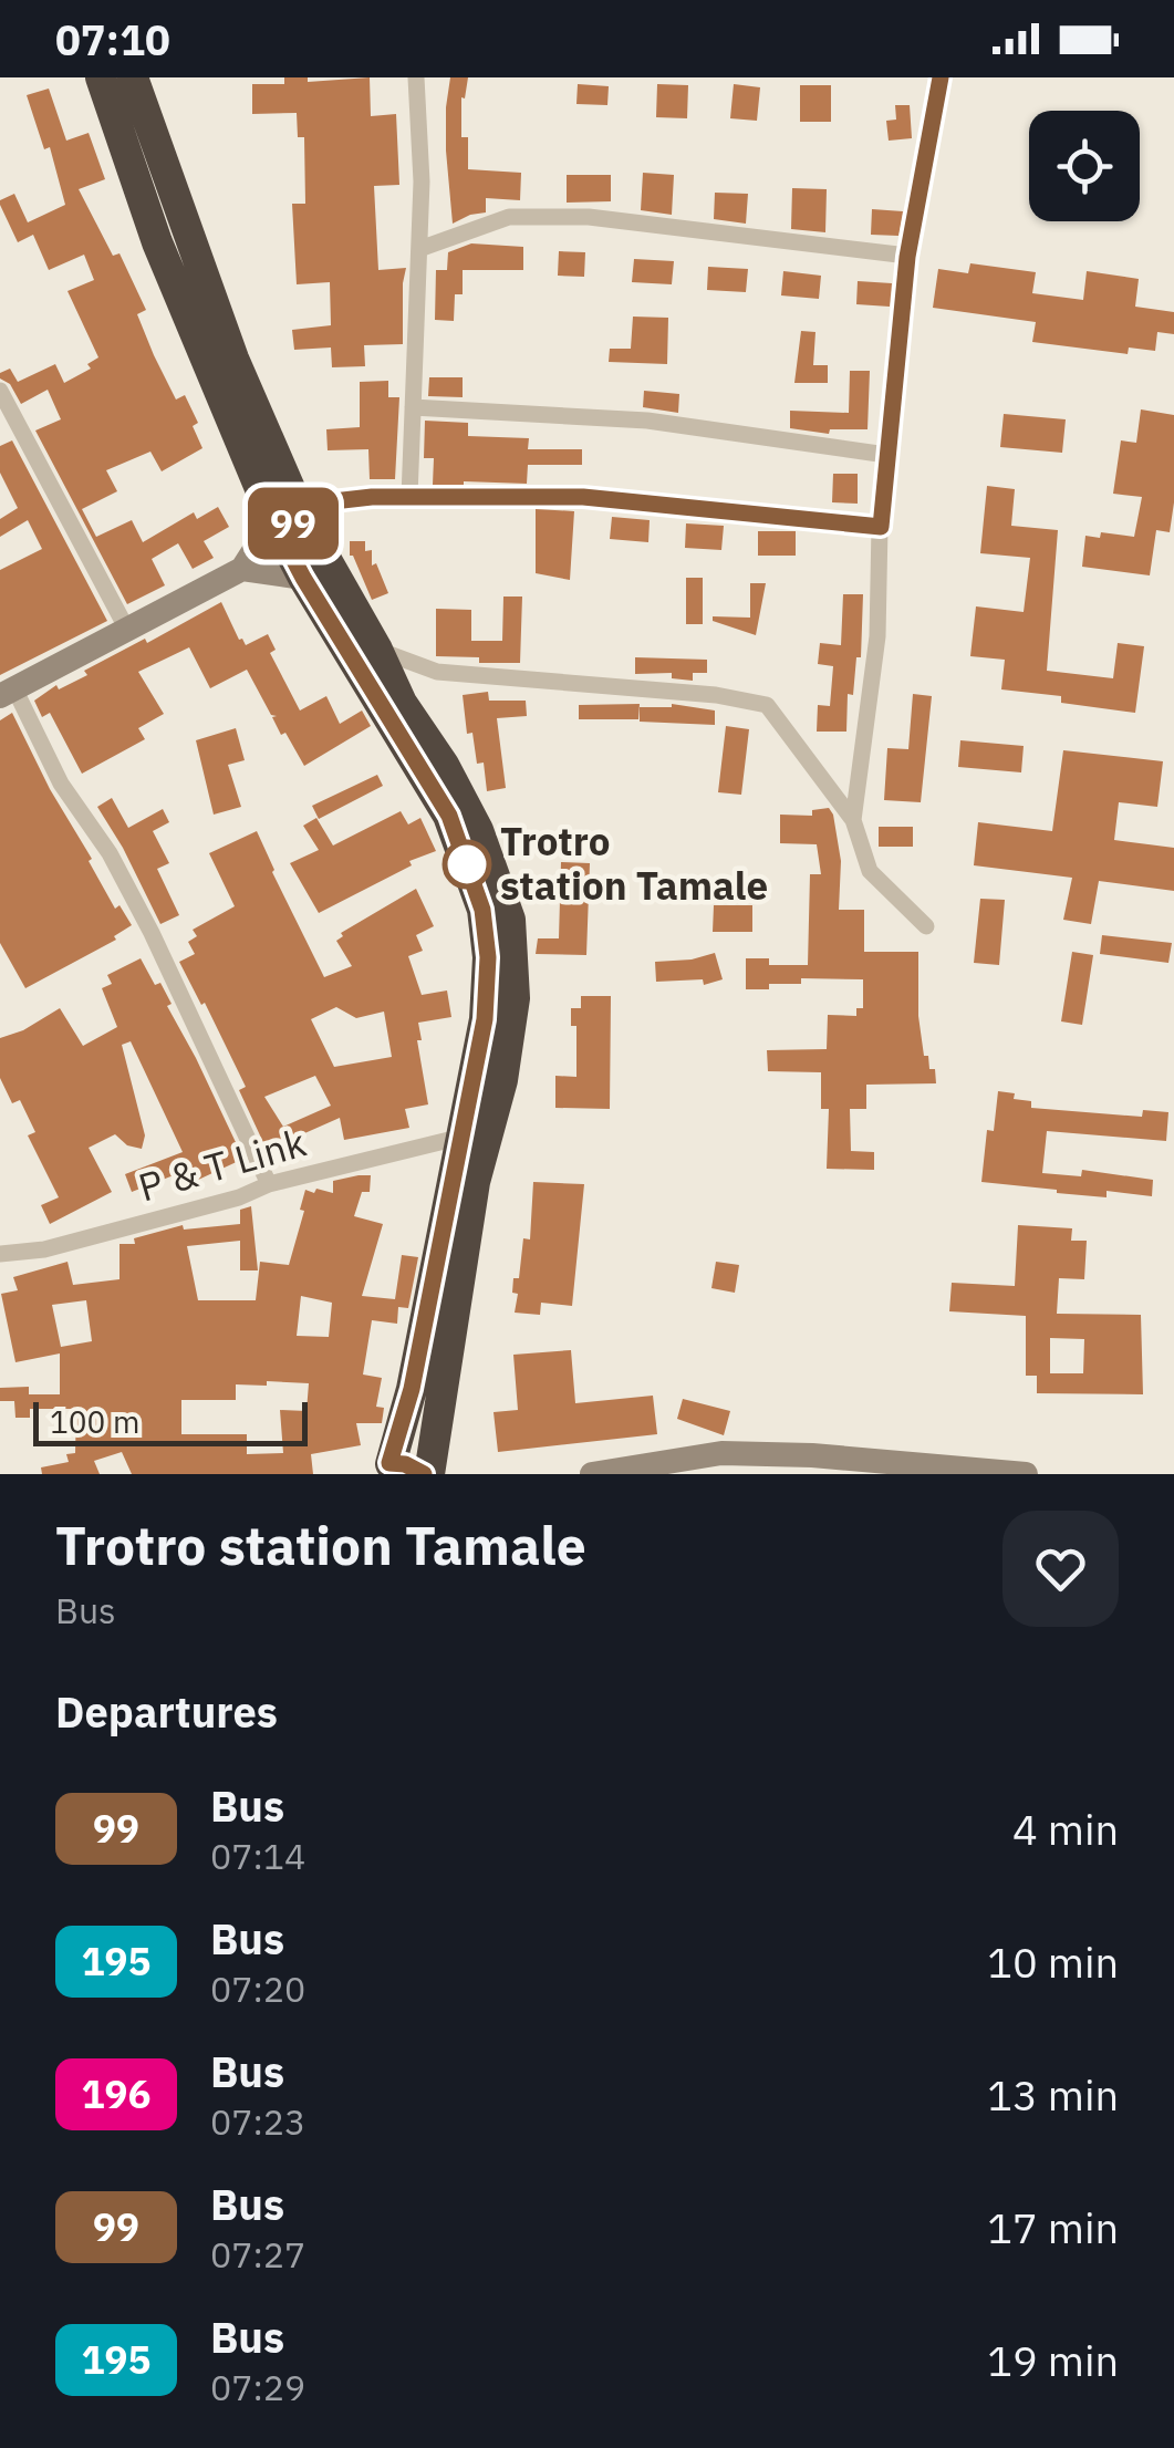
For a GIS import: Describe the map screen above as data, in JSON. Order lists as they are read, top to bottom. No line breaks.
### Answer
{"streets":{"street":["P & T Link"]},"places":["Trotro station Tamale"],"lines":["bus line 99"],"scale_bar":"100 m","page":{"status":"07:10","on_map":"99","scale":"100 m","heading":[["Trotro station Tamale","Bus"],"Departures"],"list":[{"mark":"99","name":"Bus","note":"07:14","value":"4 min"},{"mark":"195","name":"Bus","note":"07:20","value":"10 min"},{"mark":"196","name":"Bus","note":"07:23","value":"13 min"},{"mark":"99","name":"Bus","note":"07:27","value":"17 min"},{"mark":"195","name":"Bus","note":"07:29","value":"19 min"}]}}
